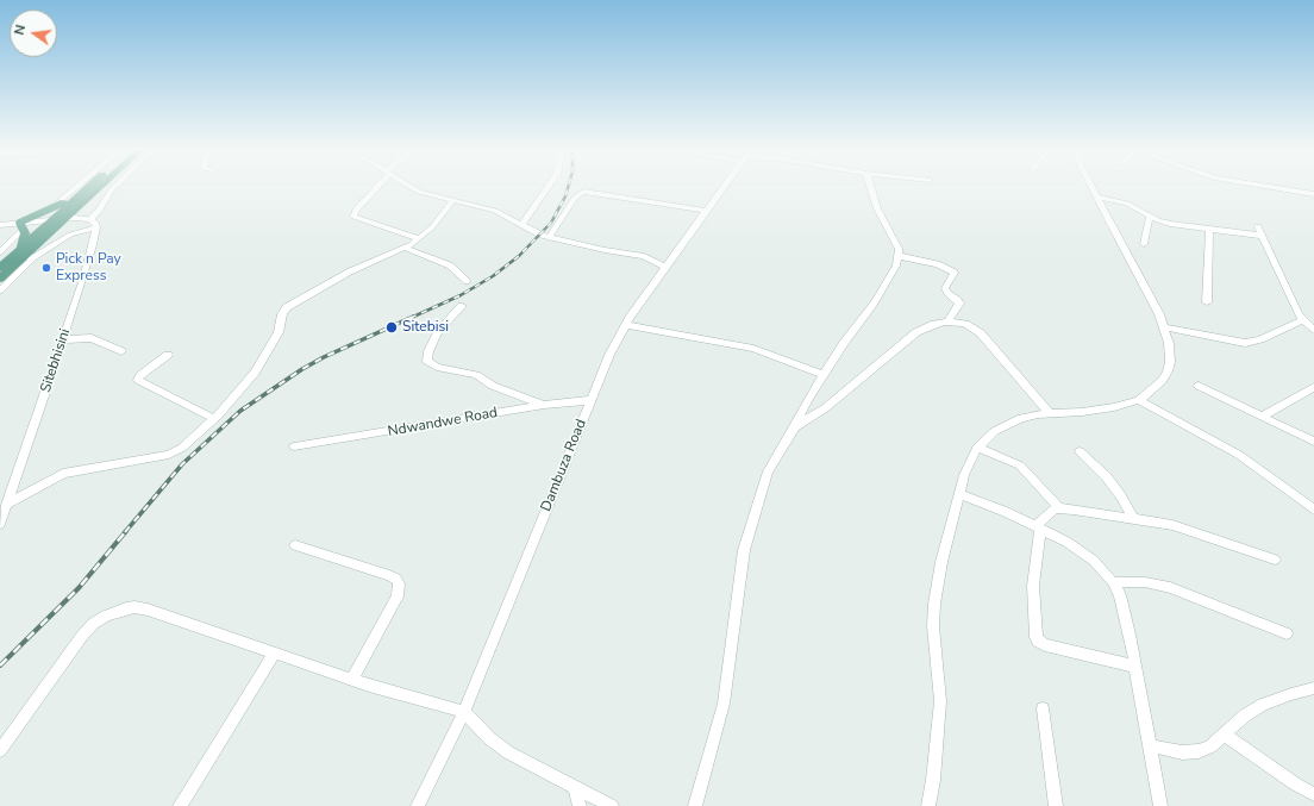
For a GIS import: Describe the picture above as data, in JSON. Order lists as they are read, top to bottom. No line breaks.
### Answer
{"streets":{"street":["Sitebhisini","Ndwandwe Road","Dambuza Road"]},"crossings":[["Ndwandwe Road","Dambuza Road"]],"places":["Pick n Pay Express","Sitebisi"],"north":"left"}
